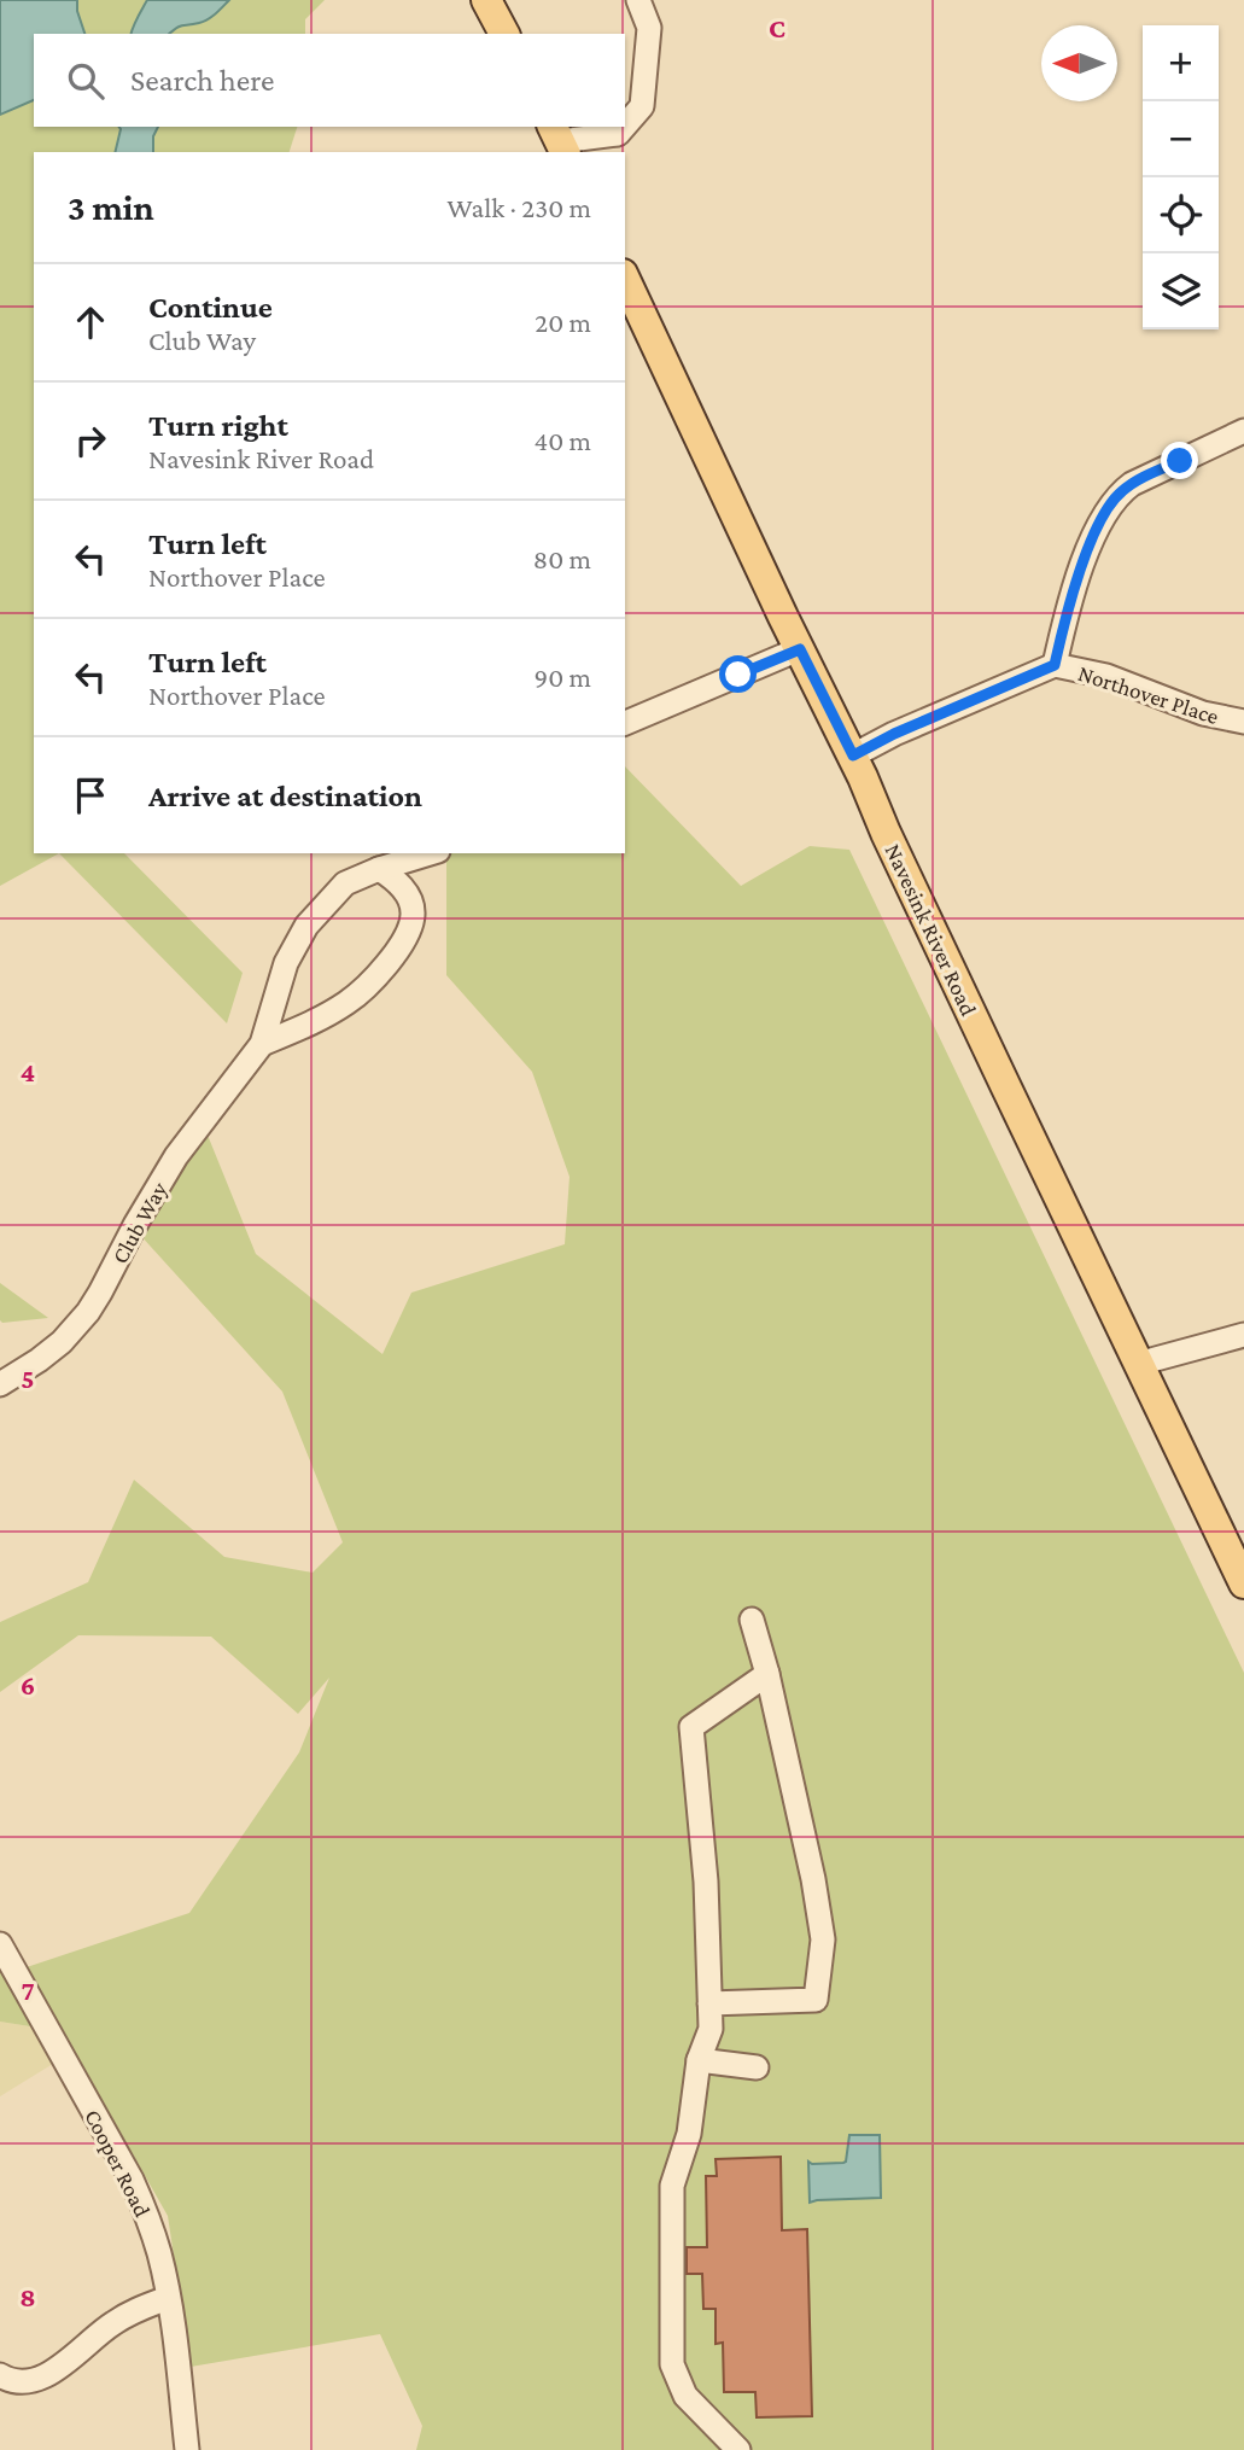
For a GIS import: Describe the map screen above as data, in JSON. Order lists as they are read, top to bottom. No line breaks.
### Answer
{"streets":{"main road":["Navesink River Road"],"street":["Northover Place","Club Way","Cooper Road"]},"crossings":[["Northover Place","Navesink River Road"]],"north":"left","page":{"map_buttons":["+","−"],"search":"Search here","heading":["3 min","Walk · 230 m"],"list":[["Continue","Club Way","20 m"],["Turn right","Navesink River Road","40 m"],["Turn left","Northover Place","80 m"],["Turn left","Northover Place","90 m"],"Arrive at destination"]},"grid":{"columns":["C"],"rows":["4","5","6","7","8"]}}
